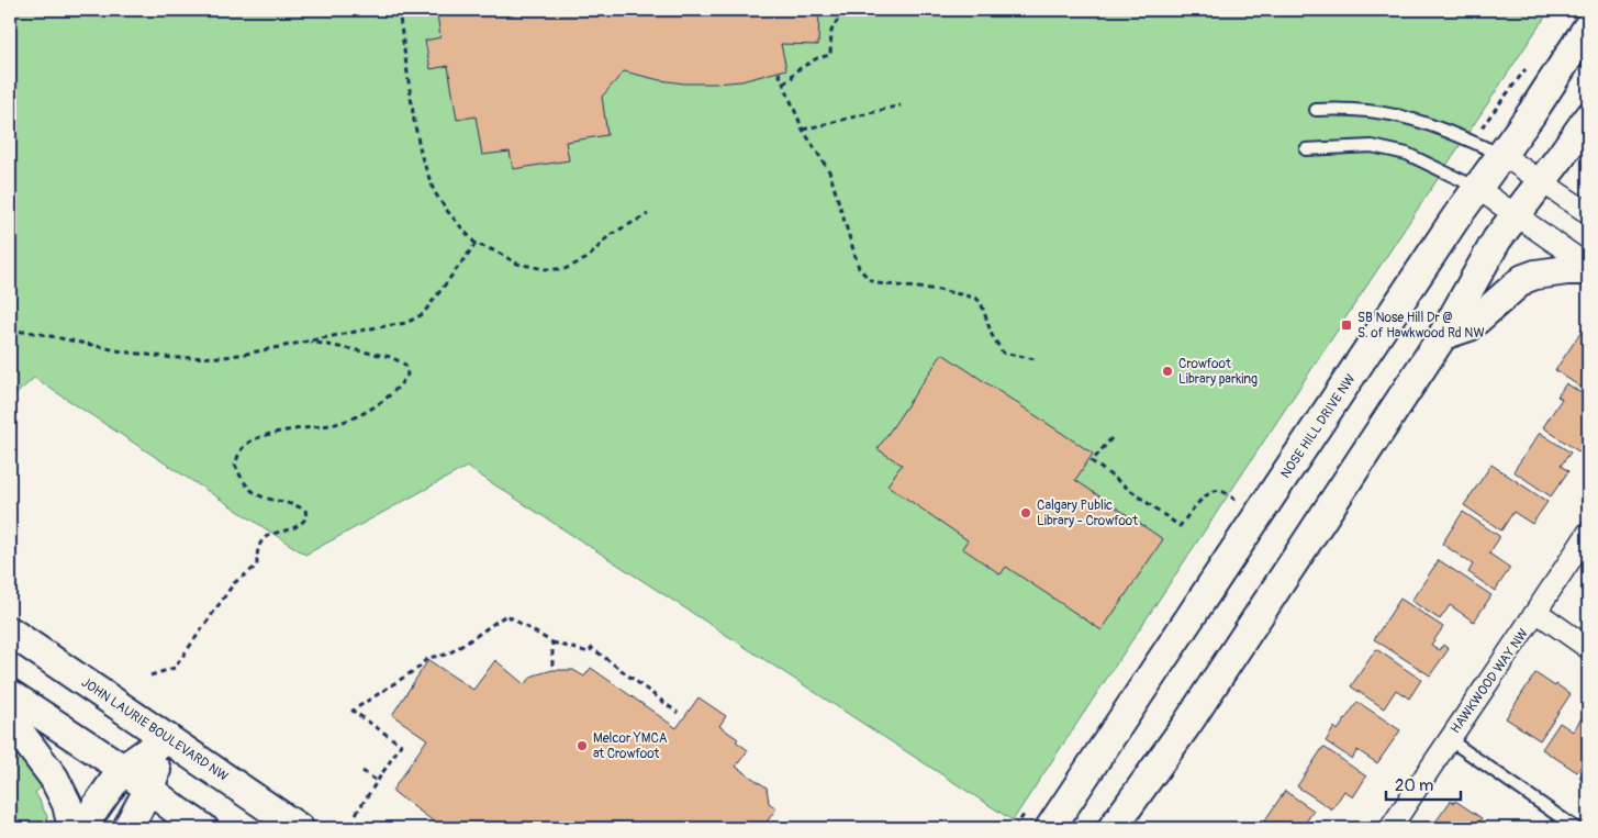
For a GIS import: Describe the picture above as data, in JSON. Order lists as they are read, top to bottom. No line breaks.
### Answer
{"streets":{"main road":["NOSE HILL DRIVE NW","JOHN LAURIE BOULEVARD NW"],"street":["HAWKWOOD WAY NW"]},"places":{"transit":["SB Nose Hill Dr @ S. of Hawkwood Rd NW"],"other":["Crowfoot Library parking","Calgary Public Library - Crowfoot","Melcor YMCA at Crowfoot"]},"scale_bar":"20 m"}
